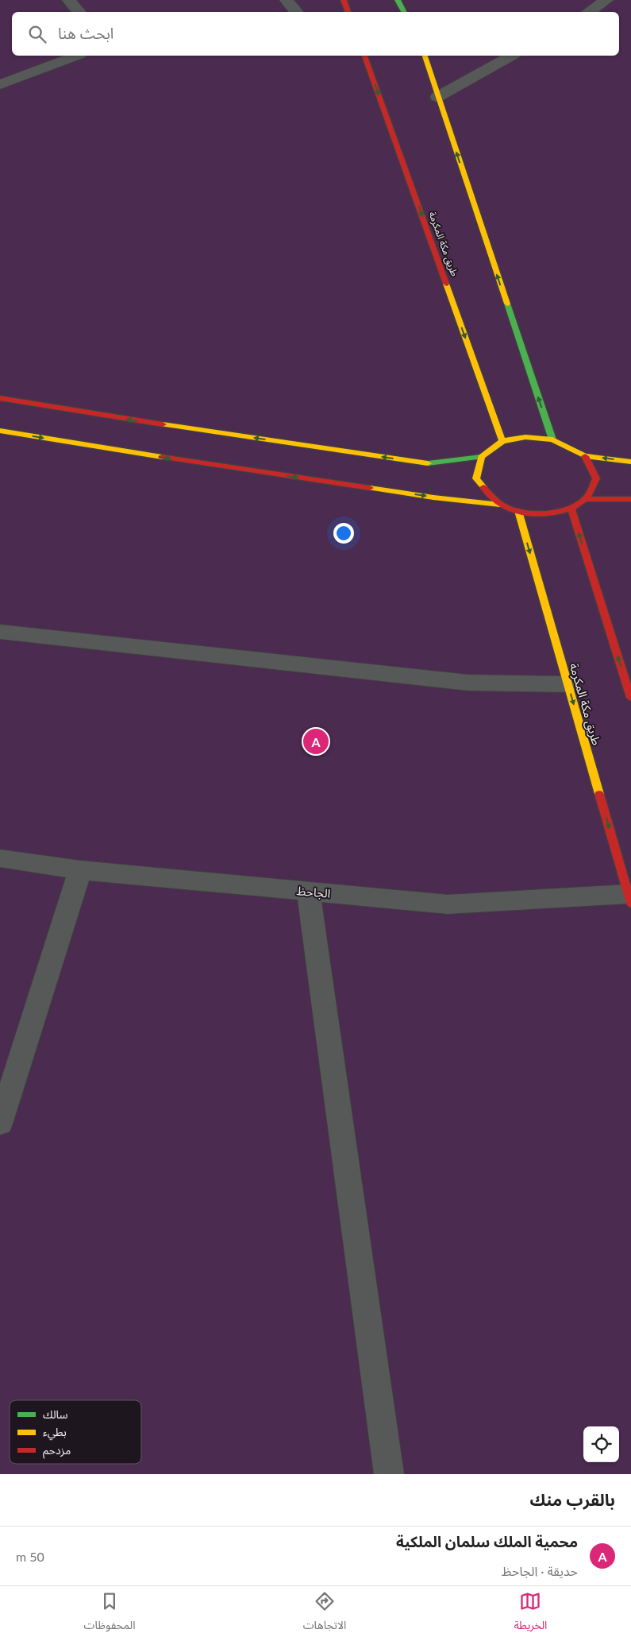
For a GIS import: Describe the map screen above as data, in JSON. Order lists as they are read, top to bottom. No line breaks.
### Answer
{"streets":{"street":["طريق مكة المكرمة","الجاحظ"]},"crossings":[["طريق مكة المكرمة","الجاحظ"]],"legend":["سالك","بطيء","مزدحم"],"page":{"search":"ابحث هنا","pins":"A","heading":"بالقرب منك","list":[{"mark":"A","name":"محمية الملك سلمان الملكية","note":"حديقة · الجاحظ","value":"50 m"}],"nav":["الخريطة","الاتجاهات","المحفوظات"]}}
